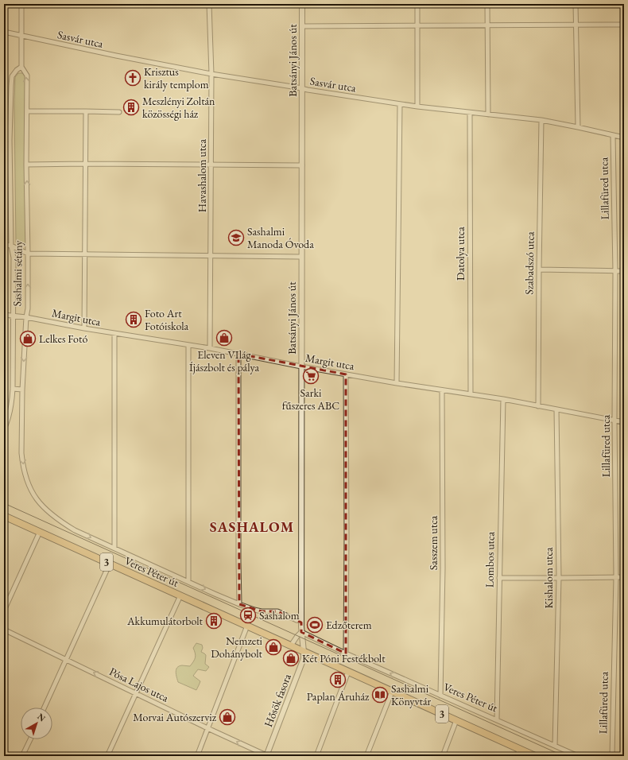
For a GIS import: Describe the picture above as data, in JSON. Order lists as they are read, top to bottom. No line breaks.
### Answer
{"streets":{"main road":["3","Veres Péter út"],"street":["Sasvár utca","Batsányi János út","Havashalom utca","Lillafüred utca","Datolya utca","Szabadszó utca","Sashalmi sétány","Margit utca","Sasszem utca","Lombos utca","Kishalom utca","Pósa Lajos utca","Hősök fasora"]},"crossings":[["Sasvár utca","Batsányi János út"],["Sasvár utca","Havashalom utca"],["Sasvár utca","Lillafüred utca"],["Sasvár utca","Datolya utca"],["Sasvár utca","Szabadszó utca"],["Sasvár utca","Sashalmi sétány"],["Batsányi János út","Margit utca"],["Batsányi János út","Veres Péter út"],["Batsányi János út","Hősök fasora"],["Havashalom utca","Margit utca"],["Lillafüred utca","Margit utca"],["Datolya utca","Margit utca"],["Szabadszó utca","Margit utca"],["Sashalmi sétány","Margit utca"],["Sashalmi sétány","Veres Péter út"],["Margit utca","Sasszem utca"],["Margit utca","Lombos utca"],["Margit utca","Kishalom utca"],["Sasszem utca","Veres Péter út"],["Lombos utca","Veres Péter út"],["Veres Péter út","Kishalom utca"],["Veres Péter út","Hősök fasora"],["Pósa Lajos utca","Hősök fasora"]],"one_way":["Pósa Lajos utca"],"districts":["SASHALOM"],"places":{"church":["Krisztus király templom"],"building":["Meszlényi Zoltán közösségi ház","Foto Art Fotóiskola","Akkumulátorbolt","Paplan Áruház"],"school or university":["Sashalmi Manoda Óvoda"],"shop":["Eleven VIlág Íjászbolt és pálya","Lelkes Fotó","Nemzeti Dohánybolt","Két Póni Festékbolt","Morvai Autószerviz"],"supermarket":["Sarki fűszeres ABC"],"station":["Sashalom"],"sports":["Edzőterem"],"library":["Sashalmi Könyvtár"]},"north":"top right"}
